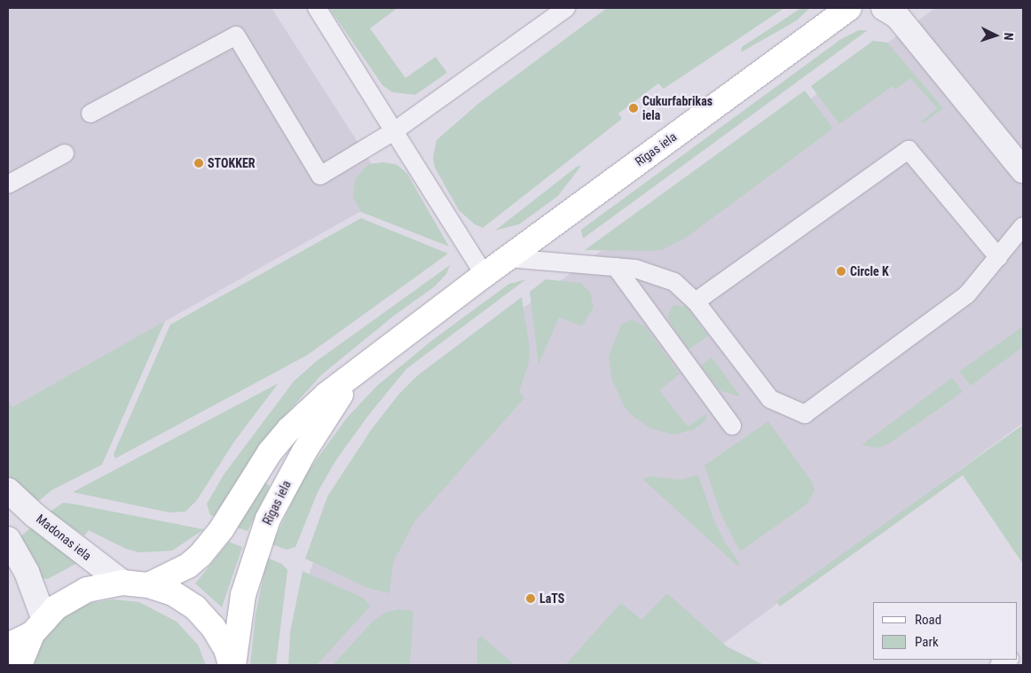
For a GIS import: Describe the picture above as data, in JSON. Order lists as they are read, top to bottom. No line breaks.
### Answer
{"streets":{"main road":["Rīgas iela"],"street":["Madonas iela"]},"places":["Cukurfabrikas iela","STOKKER","Circle K","LaTS"],"legend":["Road","Park"],"north":"right"}
